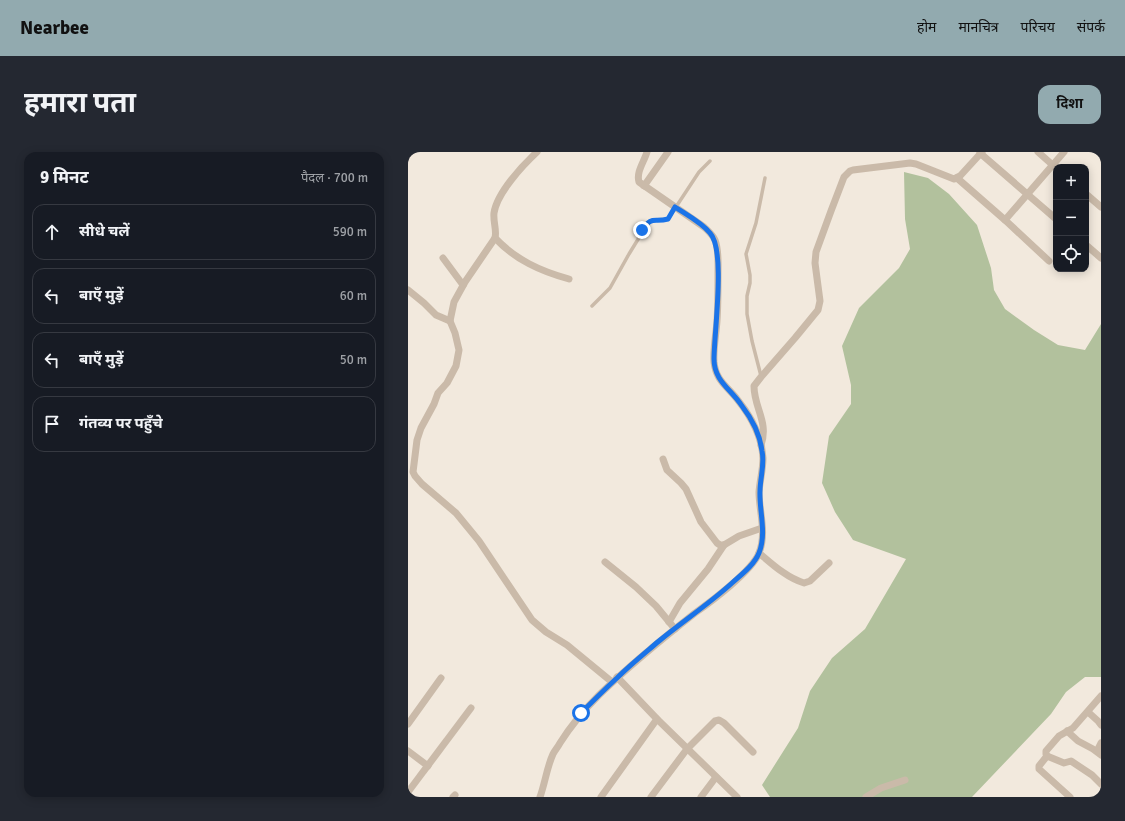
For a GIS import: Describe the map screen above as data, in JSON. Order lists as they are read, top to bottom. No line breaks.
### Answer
{"page":{"header":"Nearbee","nav":["होम","मानचित्र","परिचय","संपर्क"],"buttons":"दिशा","title":"हमारा पता","heading":["9 मिनट","पैदल · 700 m"],"map_buttons":["+","−"],"list":[["सीधे चलें","590 m"],["बाएँ मुड़ें","60 m"],["बाएँ मुड़ें","50 m"],"गंतव्य पर पहुँचे"]}}
